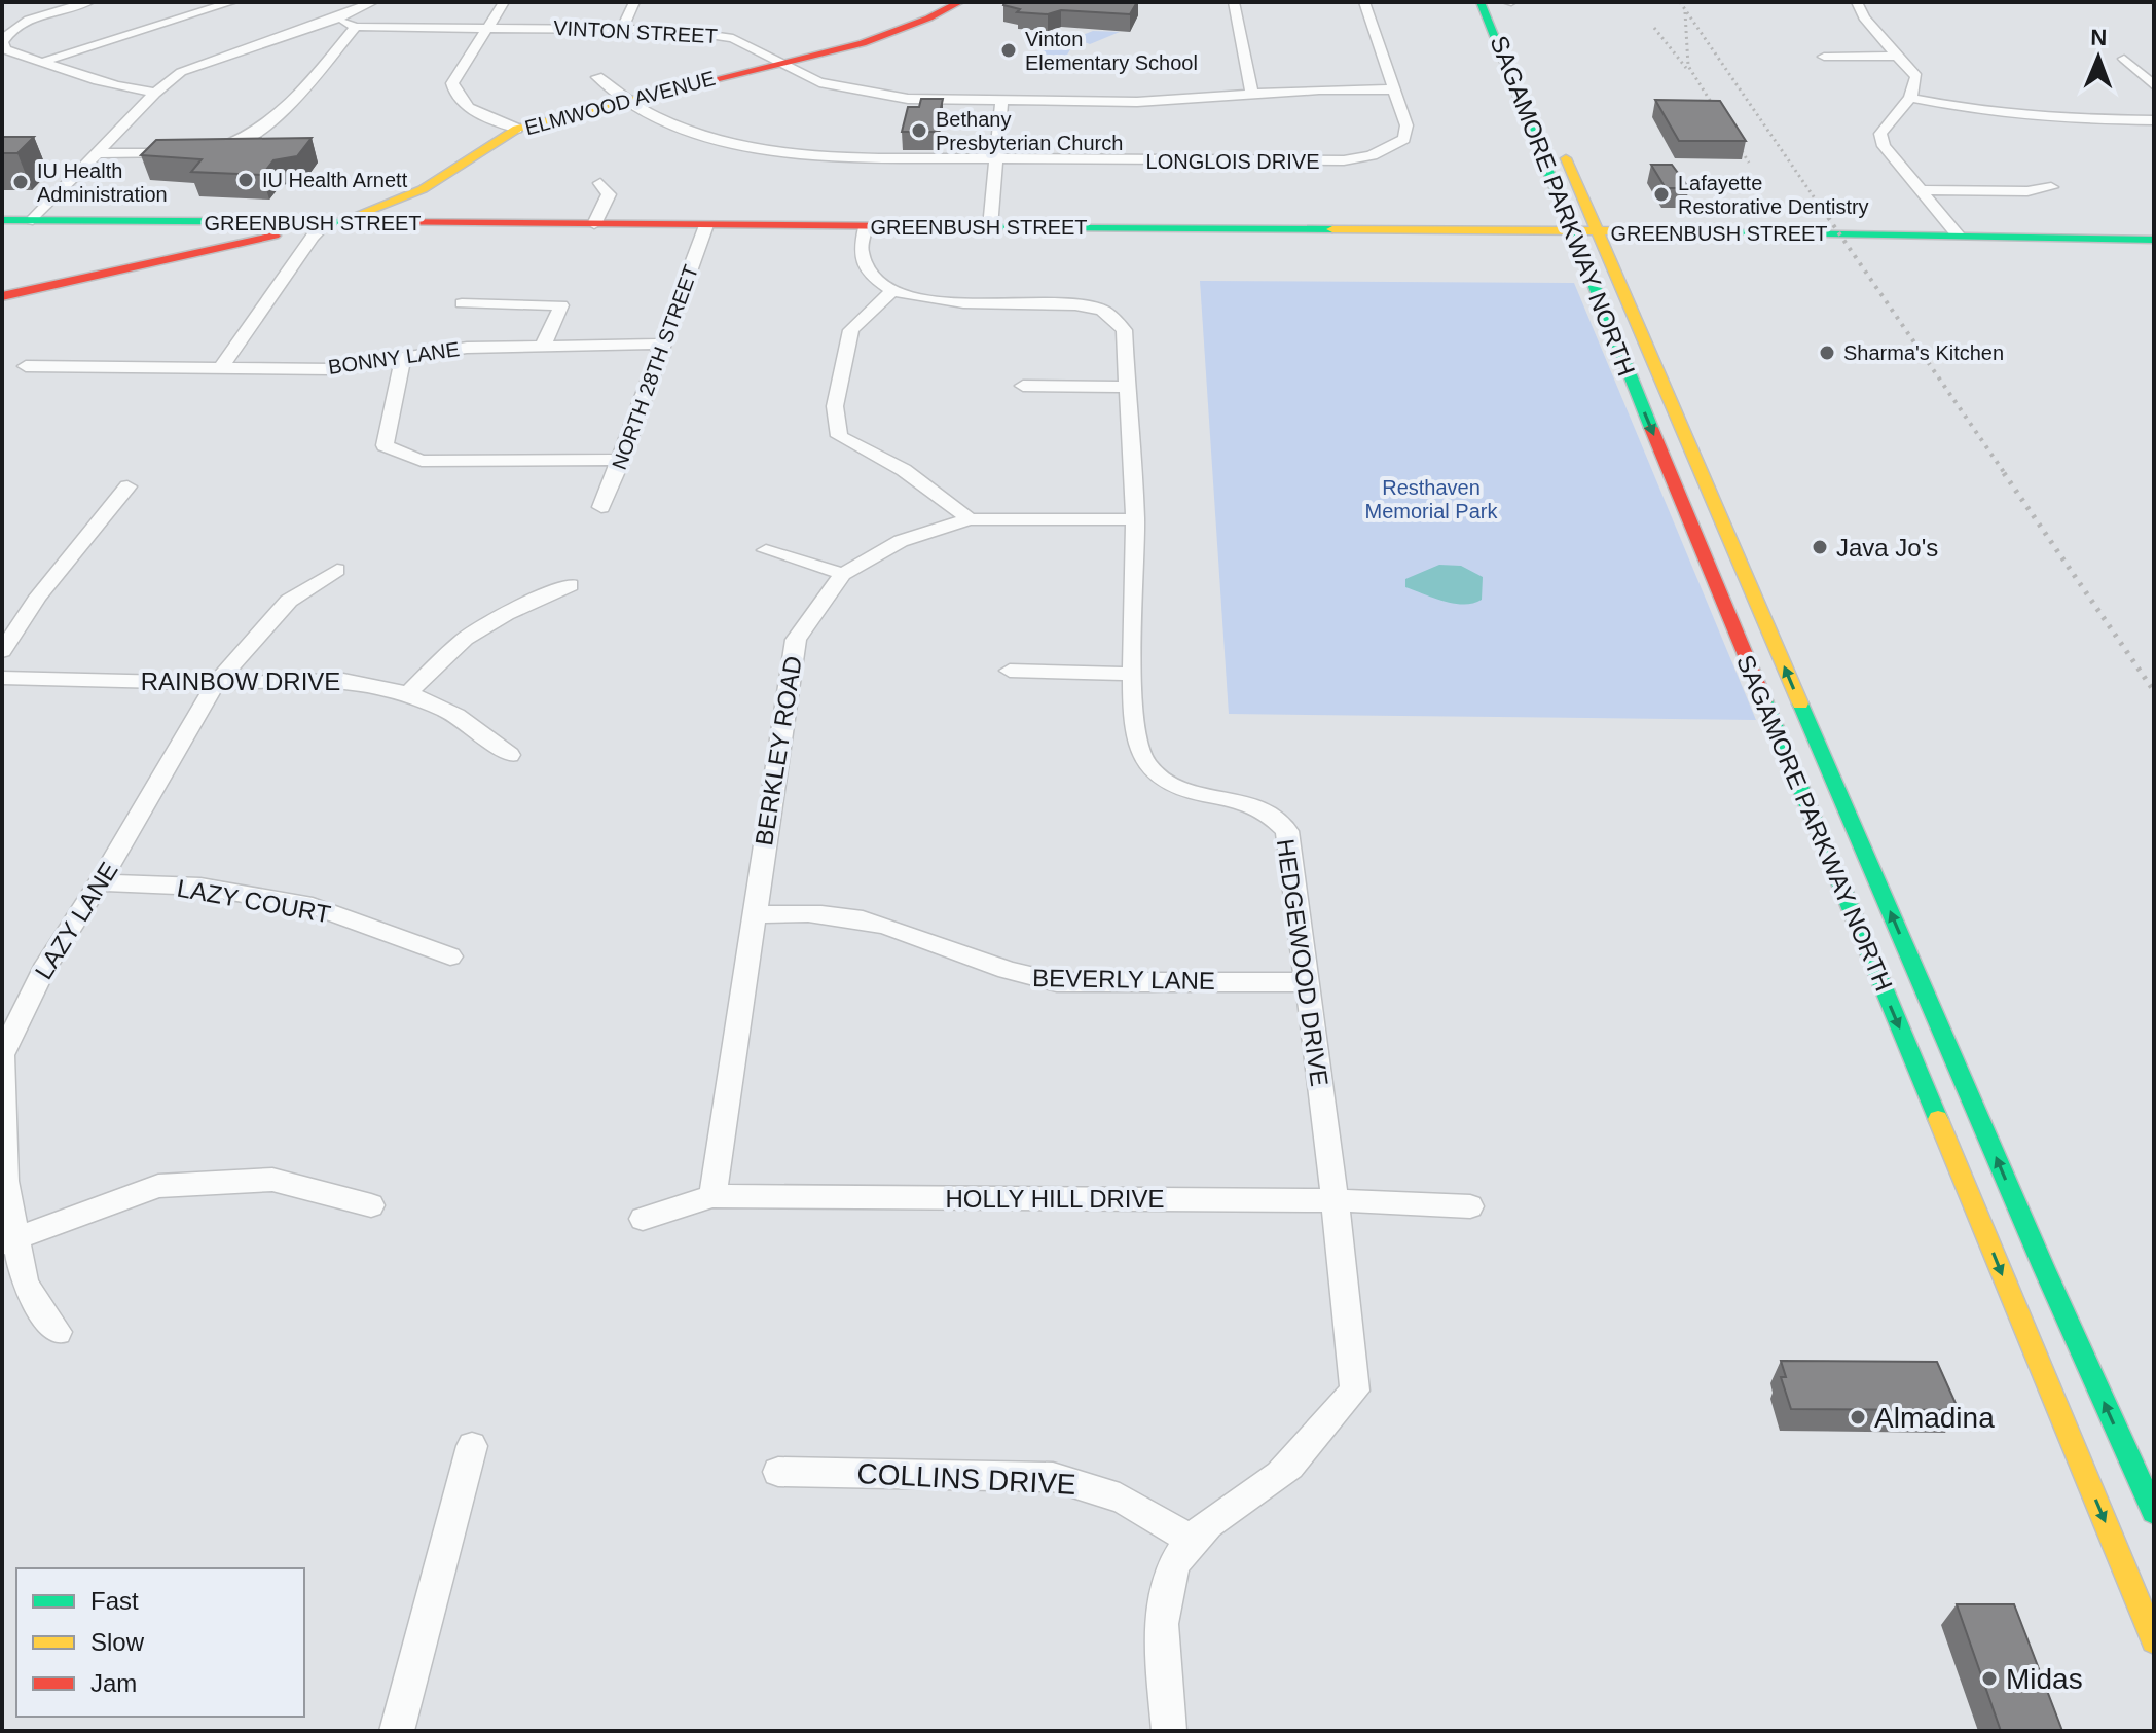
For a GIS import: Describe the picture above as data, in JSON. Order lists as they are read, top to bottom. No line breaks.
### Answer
{"streets":{"main road":["ELMWOOD AVENUE","SAGAMORE PARKWAY NORTH","GREENBUSH STREET"],"street":["VINTON STREET","LONGLOIS DRIVE","BONNY LANE","NORTH 28TH STREET","RAINBOW DRIVE","BERKLEY ROAD","LAZY COURT","LAZY LANE","HEDGEWOOD DRIVE","BEVERLY LANE","HOLLY HILL DRIVE","COLLINS DRIVE"]},"crossings":[["VINTON STREET","ELMWOOD AVENUE"],["VINTON STREET","LONGLOIS DRIVE"],["ELMWOOD AVENUE","LONGLOIS DRIVE"],["ELMWOOD AVENUE","GREENBUSH STREET"],["SAGAMORE PARKWAY NORTH","GREENBUSH STREET"],["GREENBUSH STREET","NORTH 28TH STREET"],["GREENBUSH STREET","HEDGEWOOD DRIVE"],["BONNY LANE","NORTH 28TH STREET"],["RAINBOW DRIVE","LAZY LANE"],["BERKLEY ROAD","HEDGEWOOD DRIVE"],["BERKLEY ROAD","BEVERLY LANE"],["BERKLEY ROAD","HOLLY HILL DRIVE"],["LAZY COURT","LAZY LANE"],["HEDGEWOOD DRIVE","BEVERLY LANE"],["HEDGEWOOD DRIVE","HOLLY HILL DRIVE"],["HEDGEWOOD DRIVE","COLLINS DRIVE"]],"parks":["Resthaven Memorial Park"],"places":["Vinton Elementary School","Bethany Presbyterian Church","IU Health Arnett","IU Health Administration","Lafayette Restorative Dentistry","Sharma's Kitchen","Java Jo's","Almadina","Midas"],"legend":["Fast","Slow","Jam"],"north":"top"}
